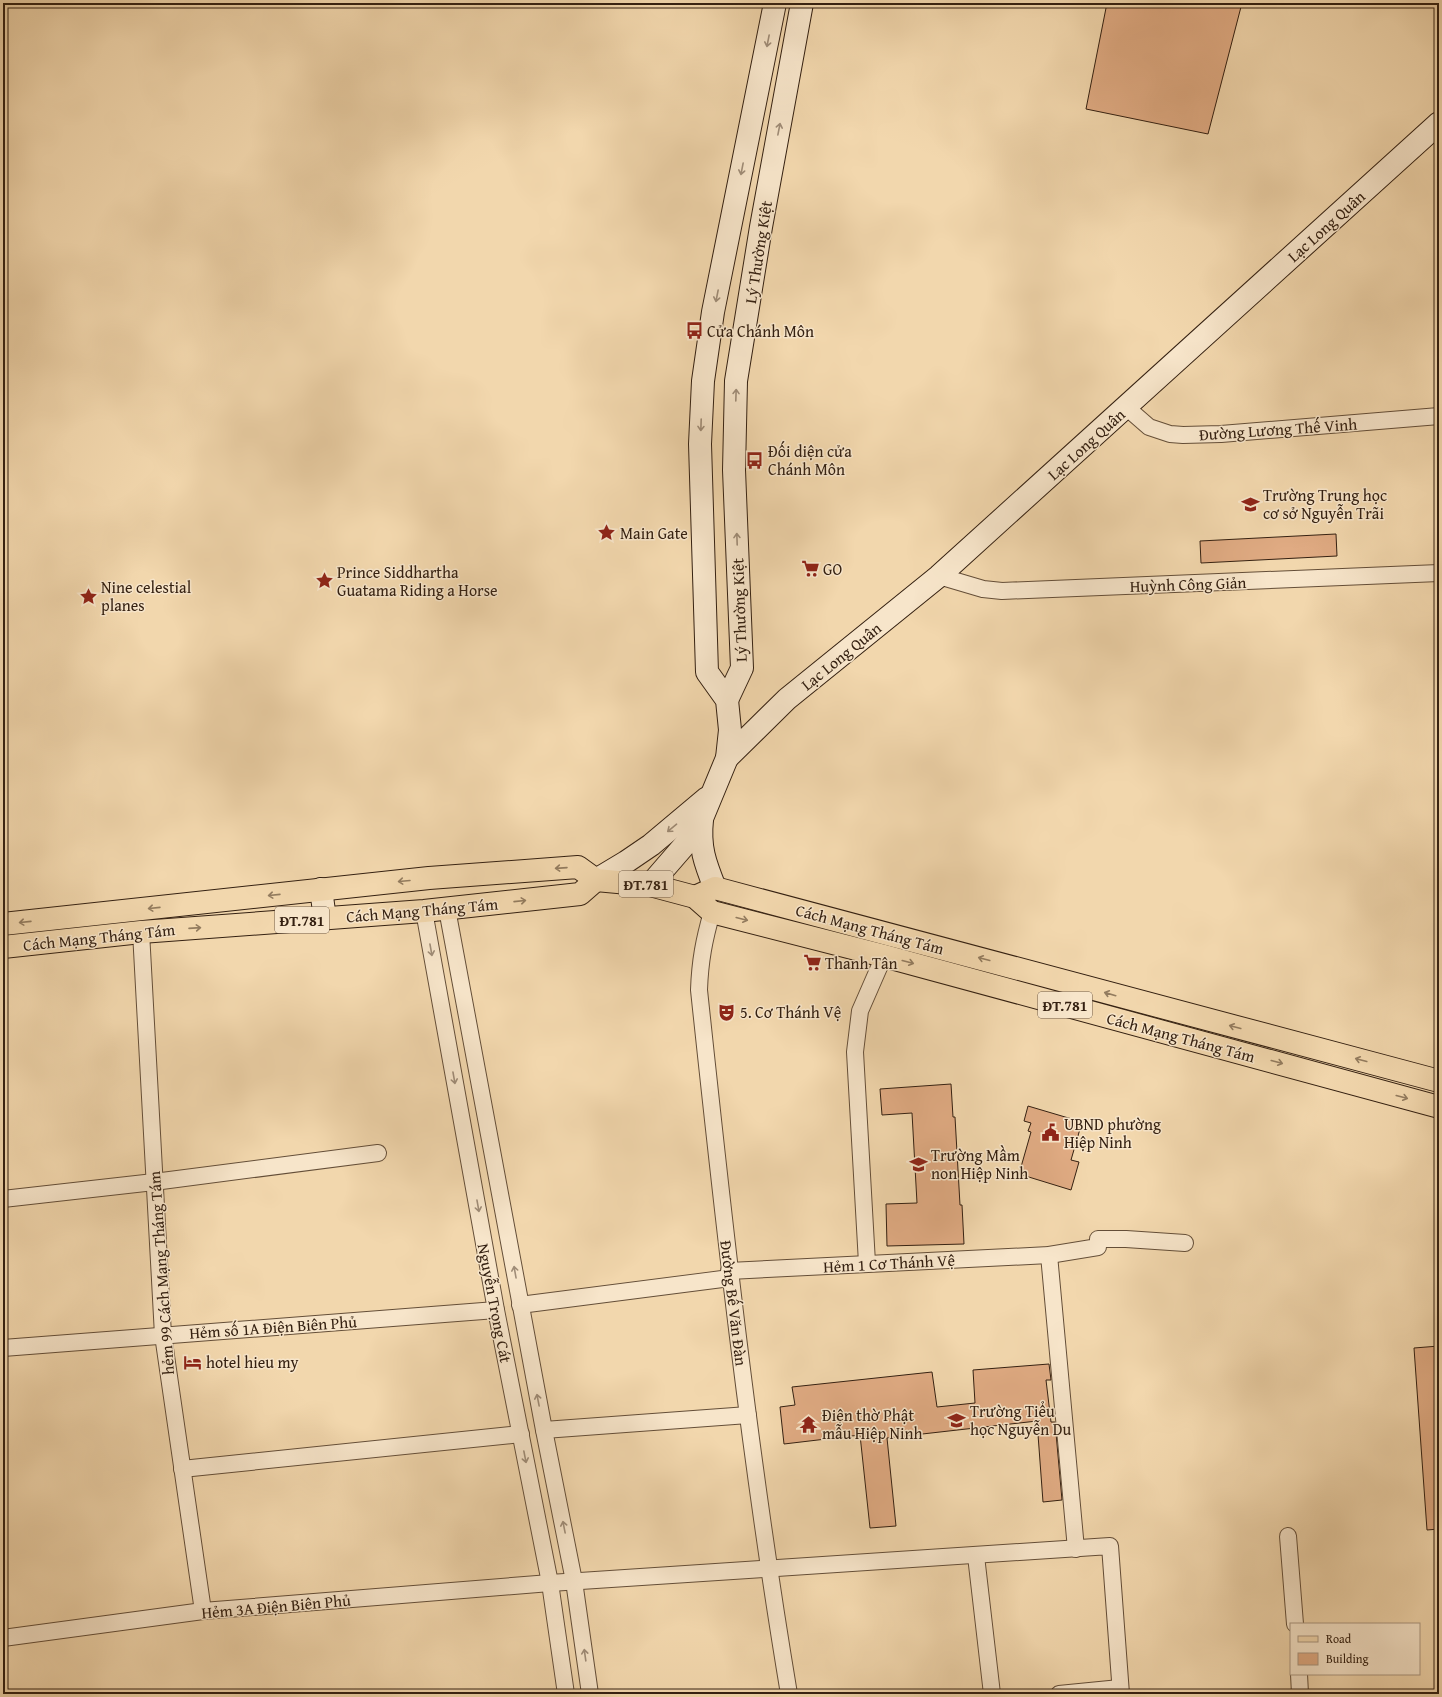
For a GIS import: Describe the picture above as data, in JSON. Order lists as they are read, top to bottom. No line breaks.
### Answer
{"streets":{"main road":["Lạc Long Quân","Lý Thường Kiệt","ĐT.781","Cách Mạng Tháng Tám"],"street":["Đường Lương Thế Vinh","Huỳnh Công Giản","Hẻm 1 Cơ Thánh Vệ","hẻm 99 Cách Mạng Tháng Tám","Nguyễn Trọng Cát","Đường Bế Văn Đàn","Hẻm số 1A Điện Biên Phủ","Hẻm 3A Điện Biên Phủ"]},"crossings":[["Lạc Long Quân","Lý Thường Kiệt"],["Lạc Long Quân","Đường Lương Thế Vinh"],["Lạc Long Quân","Huỳnh Công Giản"],["Lạc Long Quân","Cách Mạng Tháng Tám"],["ĐT.781","Cách Mạng Tháng Tám"],["Cách Mạng Tháng Tám","hẻm 99 Cách Mạng Tháng Tám"],["Cách Mạng Tháng Tám","Nguyễn Trọng Cát"],["Cách Mạng Tháng Tám","Đường Bế Văn Đàn"],["Hẻm 1 Cơ Thánh Vệ","Đường Bế Văn Đàn"],["hẻm 99 Cách Mạng Tháng Tám","Hẻm số 1A Điện Biên Phủ"],["hẻm 99 Cách Mạng Tháng Tám","Hẻm 3A Điện Biên Phủ"],["Nguyễn Trọng Cát","Hẻm số 1A Điện Biên Phủ"],["Nguyễn Trọng Cát","Hẻm 3A Điện Biên Phủ"],["Đường Bế Văn Đàn","Hẻm 3A Điện Biên Phủ"]],"places":{"bus stop":["Cửa Chánh Môn","Đối diện cửa Chánh Môn"],"school or university":["Trường Trung học cơ sở Nguyễn Trãi","Trường Mầm non Hiệp Ninh","Trường Tiểu học Nguyễn Du"],"place":["Main Gate","Prince Siddhartha Guatama Riding a Horse","Nine celestial planes"],"supermarket":["GO","Thanh Tân"],"theatre":["5. Cơ Thánh Vệ"],"public building":["UBND phường Hiệp Ninh"],"hotel":["hotel hieu my"],"temple":["Điện thờ Phật mẫu Hiệp Ninh"]},"legend":["Road","Building"]}
